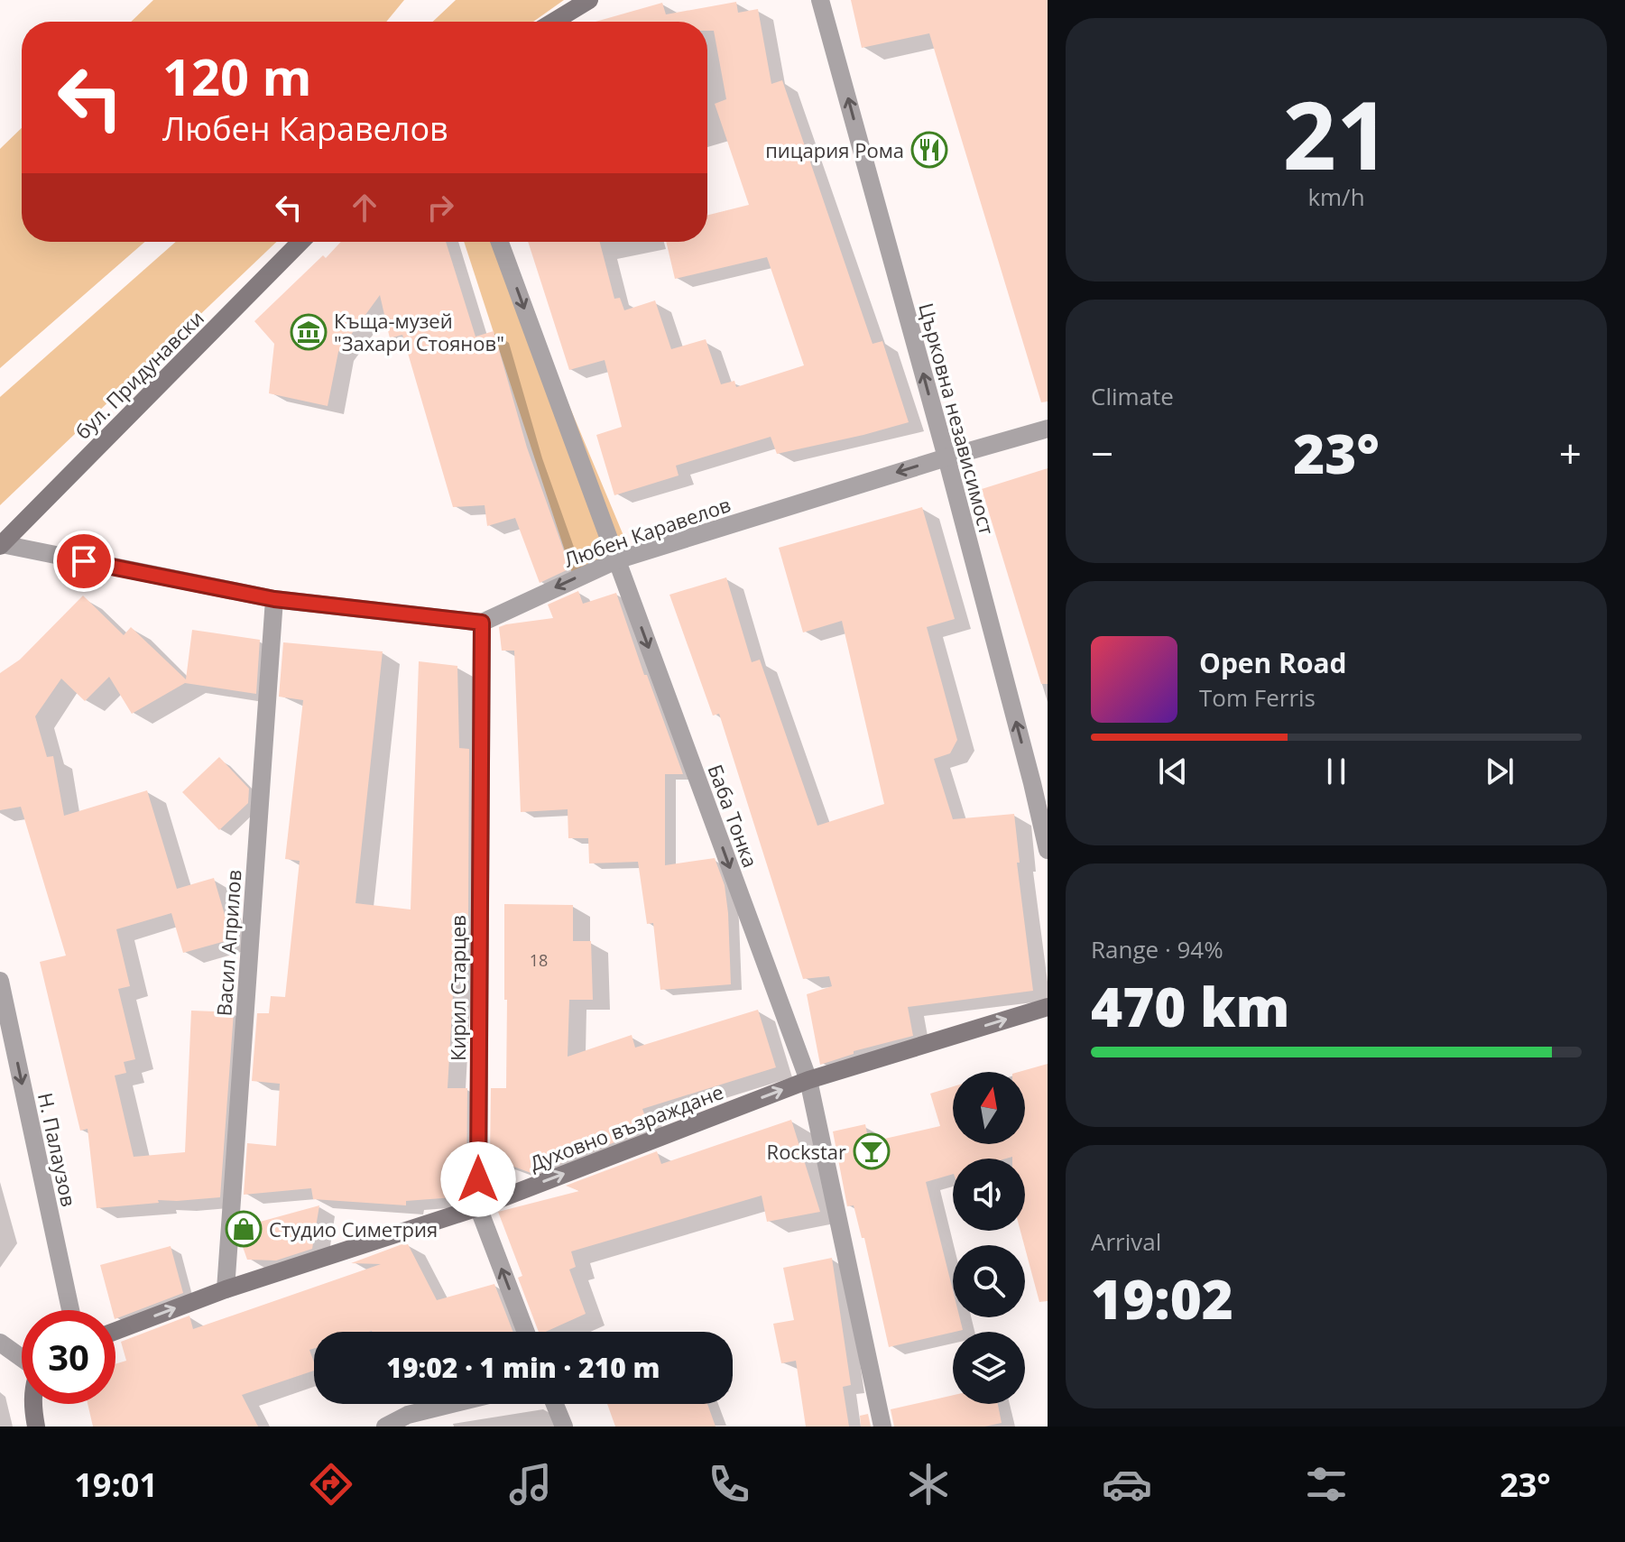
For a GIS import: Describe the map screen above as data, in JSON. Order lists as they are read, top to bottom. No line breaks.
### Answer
{"streets":{"street":["бул. Придунавски","Църковна независимост","Любен Каравелов","Баба Тонка","Васил Априлов","Кирил Старцев","Духовно възраждане","Н. Палаузов"]},"crossings":[["Църковна независимост","Любен Каравелов"],["Любен Каравелов","Баба Тонка"],["Любен Каравелов","Кирил Старцев"],["Баба Тонка","Духовно възраждане"],["Васил Априлов","Духовно възраждане"],["Кирил Старцев","Духовно възраждане"]],"one_way":["Църковна независимост","Любен Каравелов","Баба Тонка","Духовно възраждане","Н. Палаузов"],"places":{"restaurant":["пицария Рома"],"museum":["Къща-музей \"Захари Стоянов\""],"bar":["Rockstar"],"shop":["Студио Симетрия"]},"house_numbers":["18"],"north":"top","page":{"tile":[["21","km/h"],"Climate",["Range · 94%","470 km"],["Arrival","19:02"]],"turn":["120 m","Любен Каравелов"],"heat":["−","23°","+"],"song":["Open Road","Tom Ferris"],"limit":"30","trip":"19:02 · 1 min · 210 m","tabs":["19:01","23°"]}}
